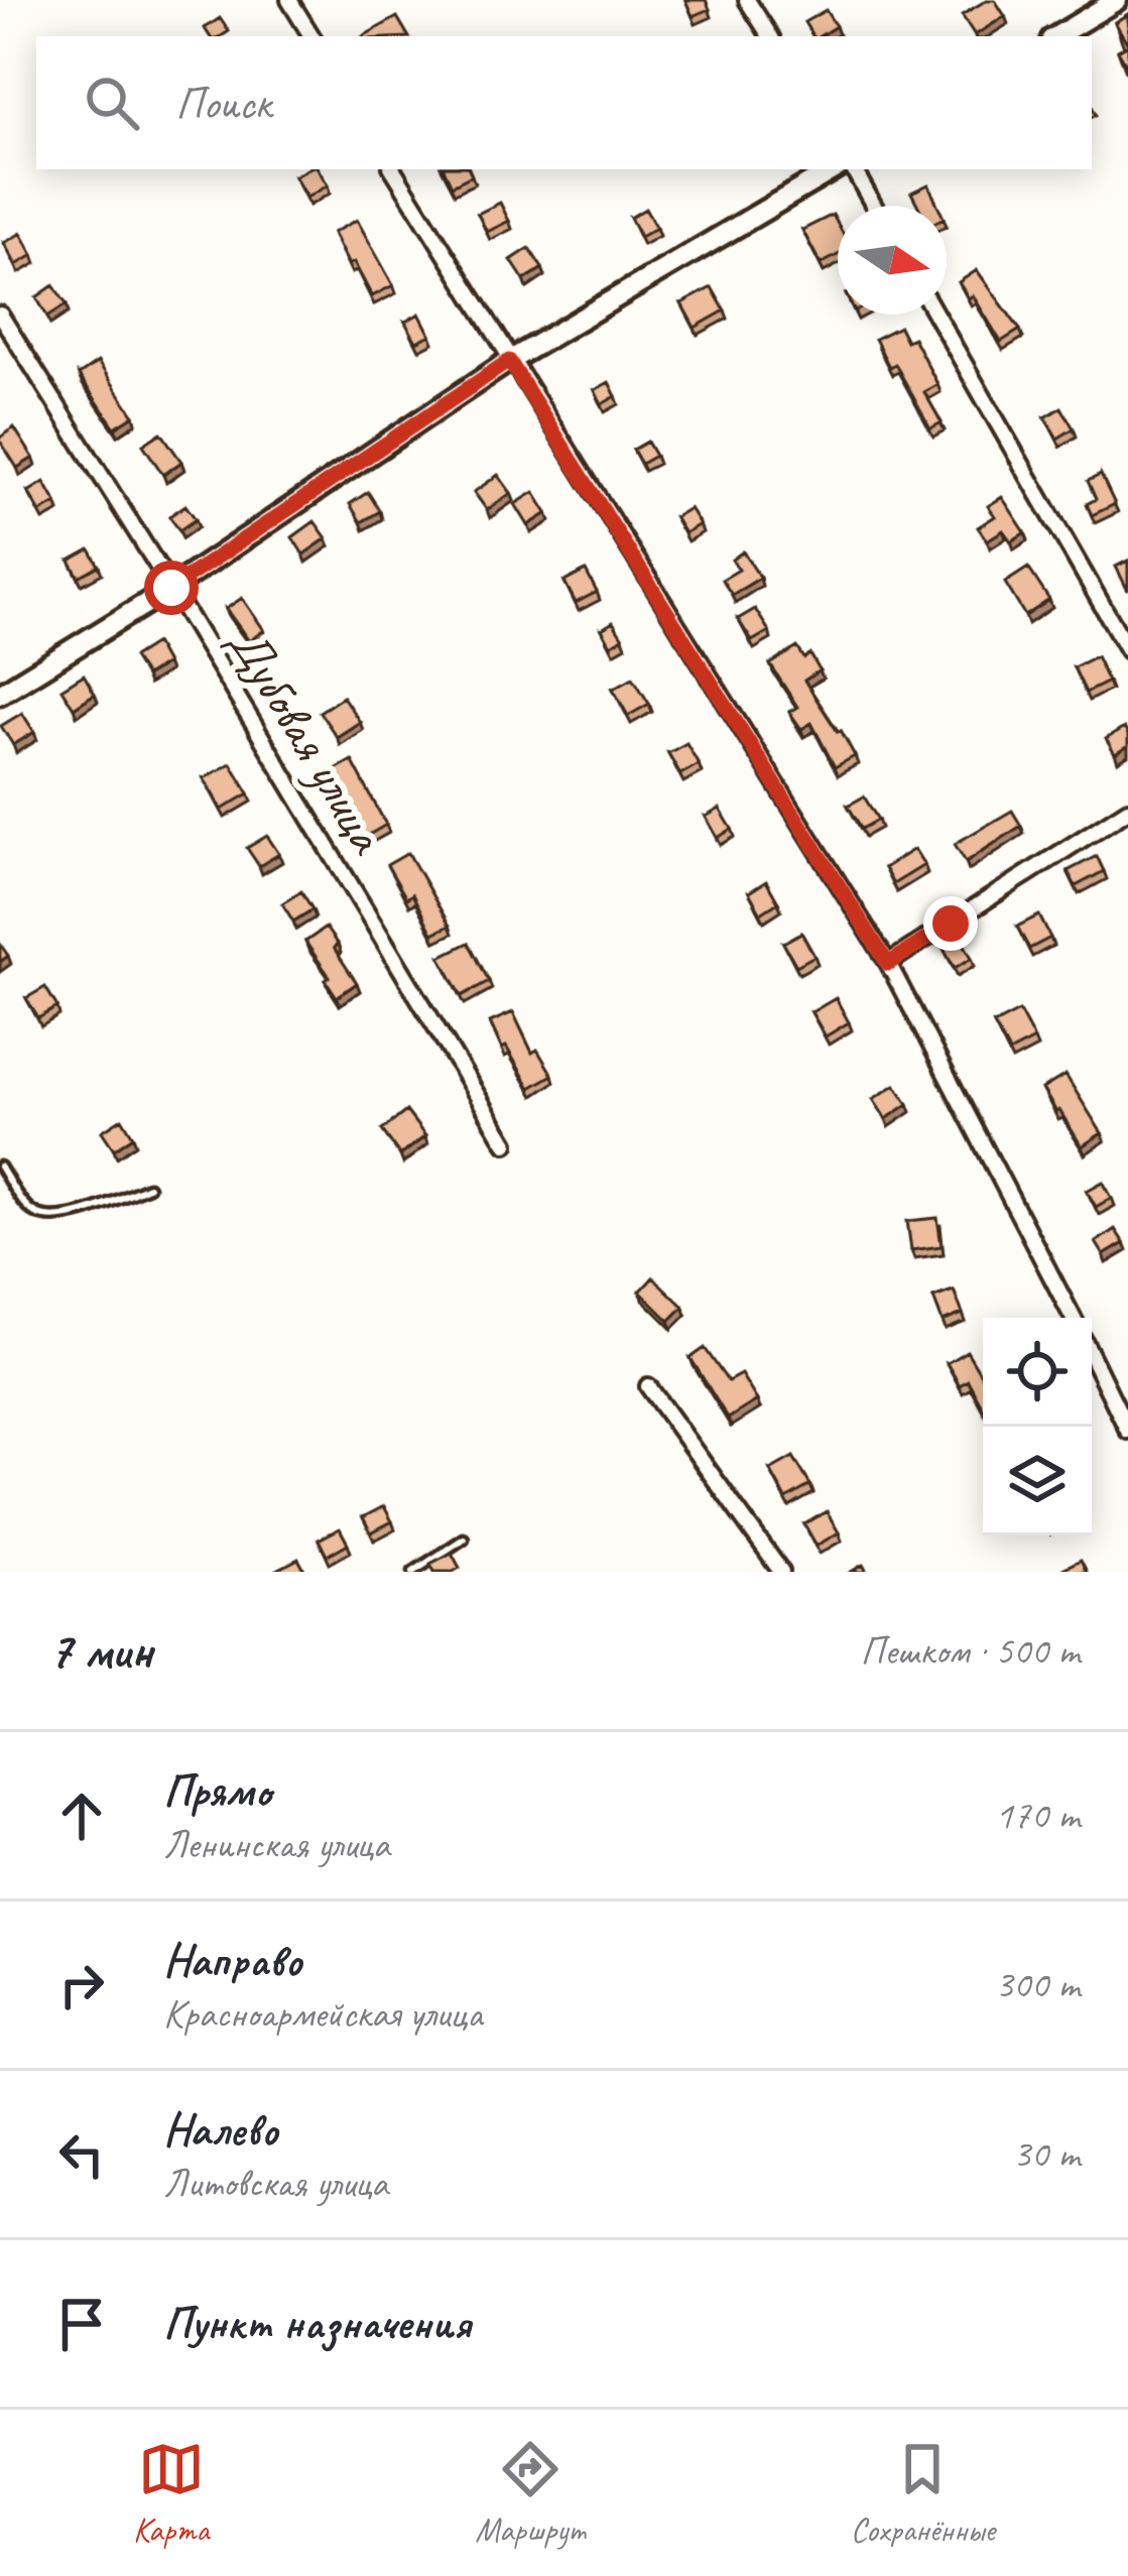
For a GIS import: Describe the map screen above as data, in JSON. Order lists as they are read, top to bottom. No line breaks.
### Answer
{"streets":{"street":["Дубовая улица"]},"north":"right","page":{"search":"Поиск","heading":["7 мин","Пешком · 500 m"],"list":[["Прямо","Ленинская улица","170 m"],["Направо","Красноармейская улица","300 m"],["Налево","Литовская улица","30 m"],"Пункт назначения"],"nav":["Карта","Маршрут","Сохранённые"]}}
